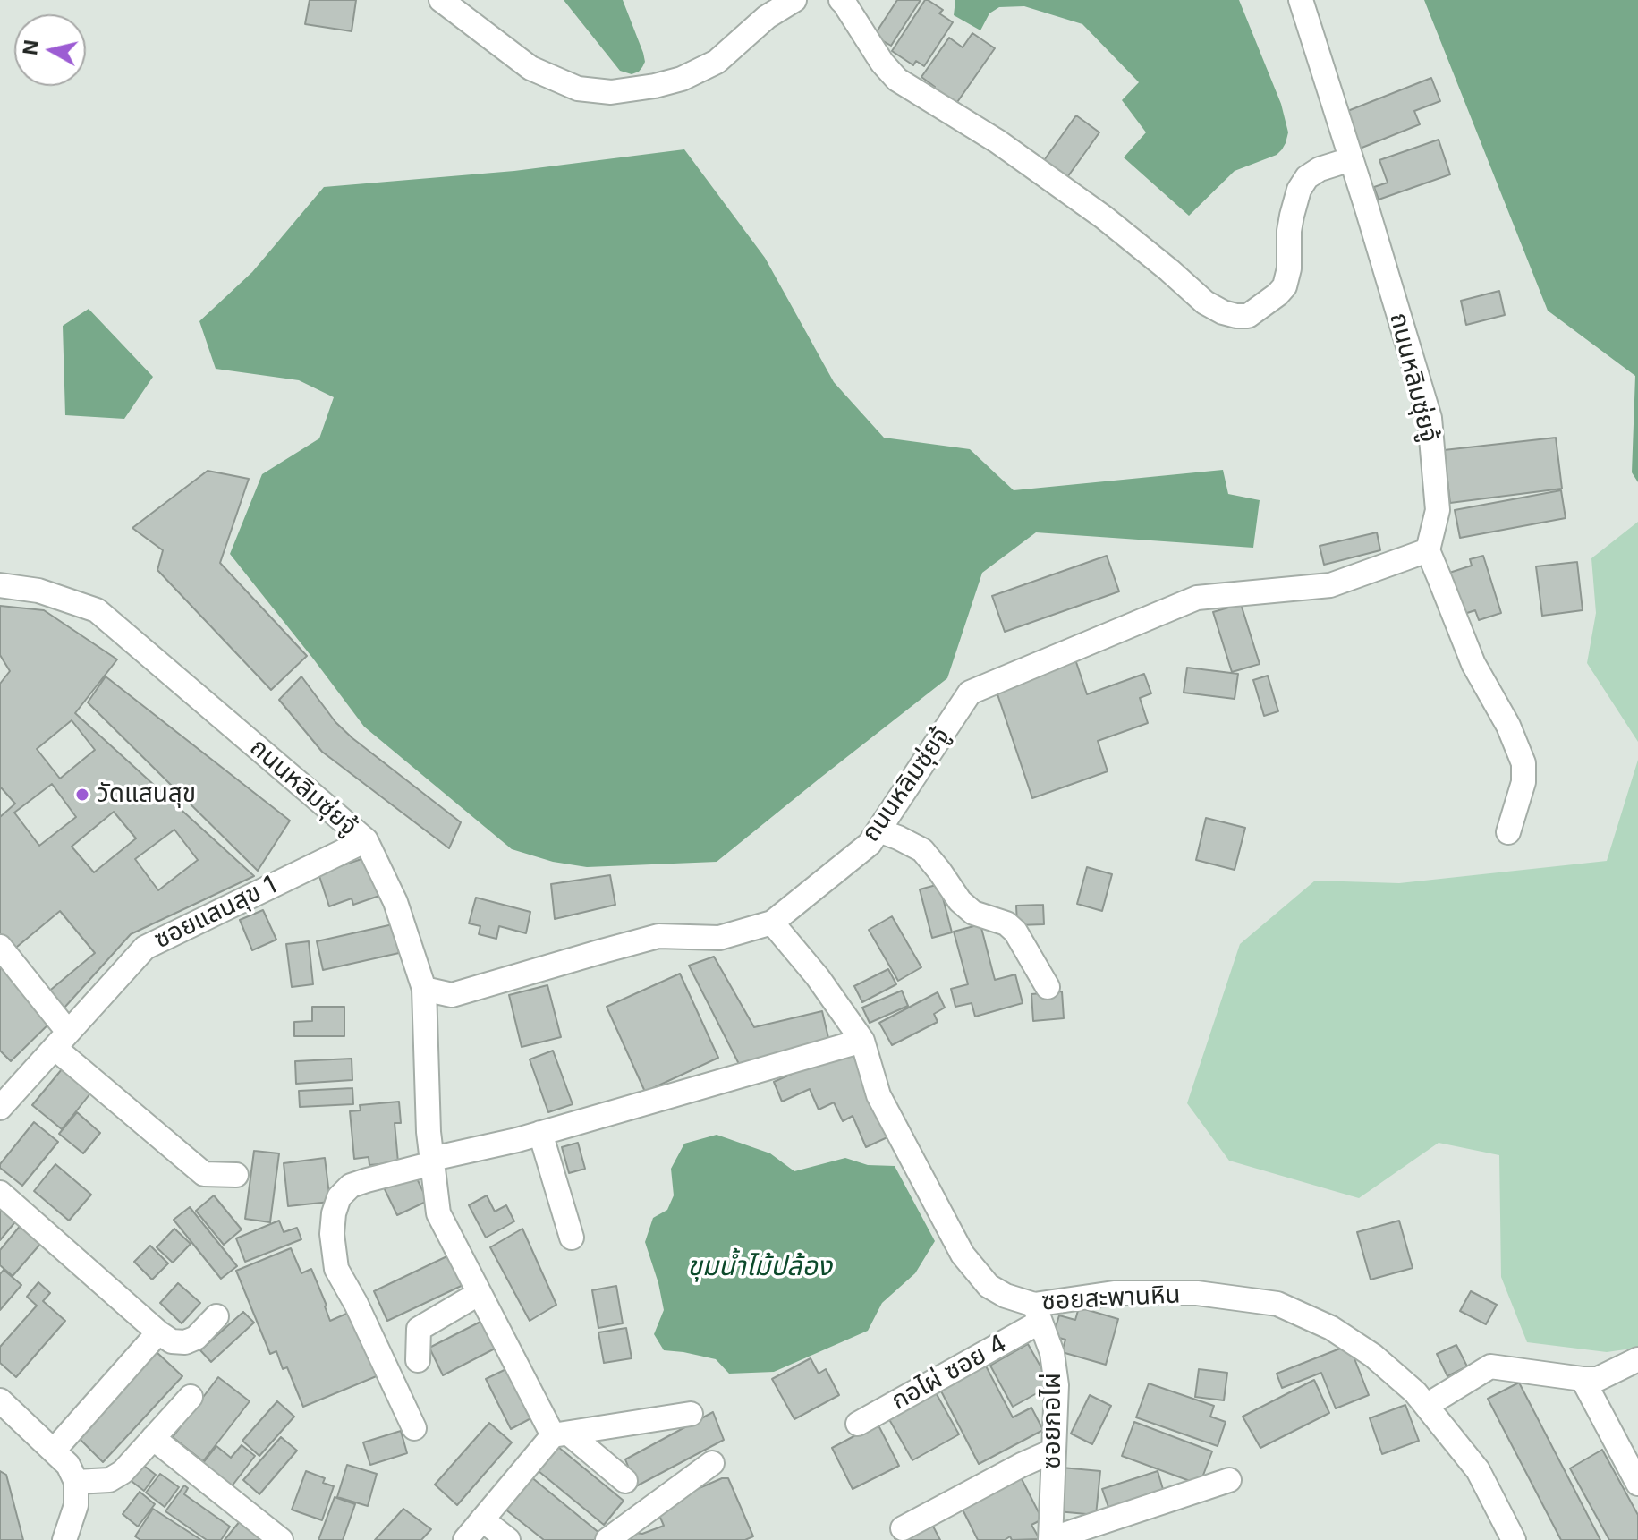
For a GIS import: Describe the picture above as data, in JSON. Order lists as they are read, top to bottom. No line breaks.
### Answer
{"streets":{"street":["ถนนหลิมซุ่ยจู้","ซอยแสนสุข 1","ซอยสะพานหิน","กอไผ่ ซอย 4","ซอยกอไผ่"]},"crossings":[["ถนนหลิมซุ่ยจู้","ซอยแสนสุข 1"],["ถนนหลิมซุ่ยจู้","ซอยสะพานหิน"],["ซอยสะพานหิน","กอไผ่ ซอย 4"],["ซอยสะพานหิน","ซอยกอไผ่"],["กอไผ่ ซอย 4","ซอยกอไผ่"]],"water":["ขุมน้ำไม้ปล้อง"],"places":["วัดแสนสุข"],"north":"left"}
